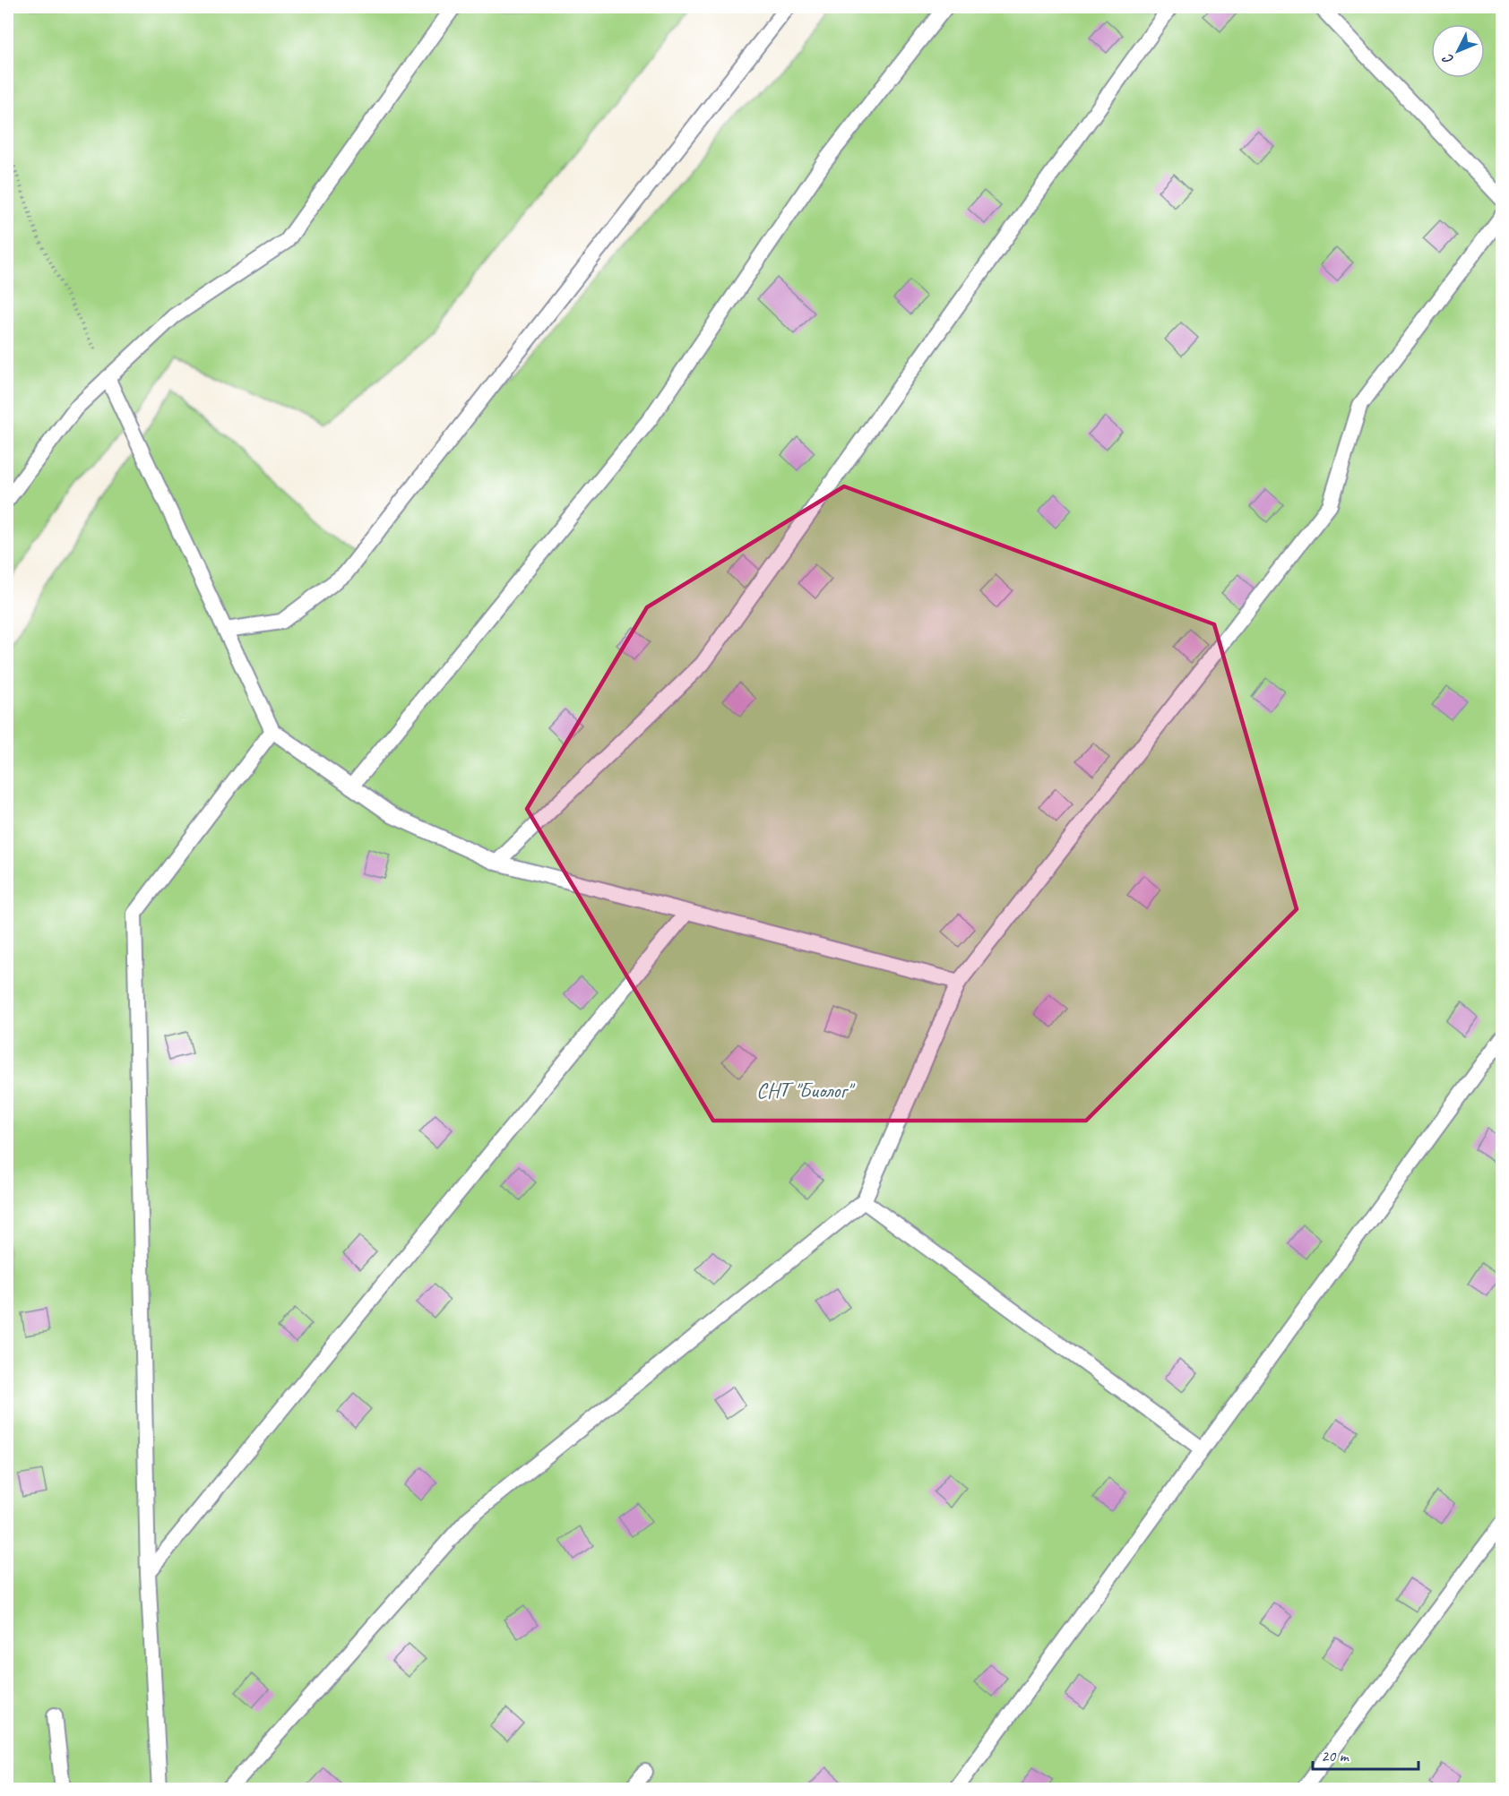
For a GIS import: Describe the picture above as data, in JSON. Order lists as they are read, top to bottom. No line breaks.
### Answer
{"parks":["СНТ \"Биолог\""],"scale_bar":"20 m","north":"bottom left"}
